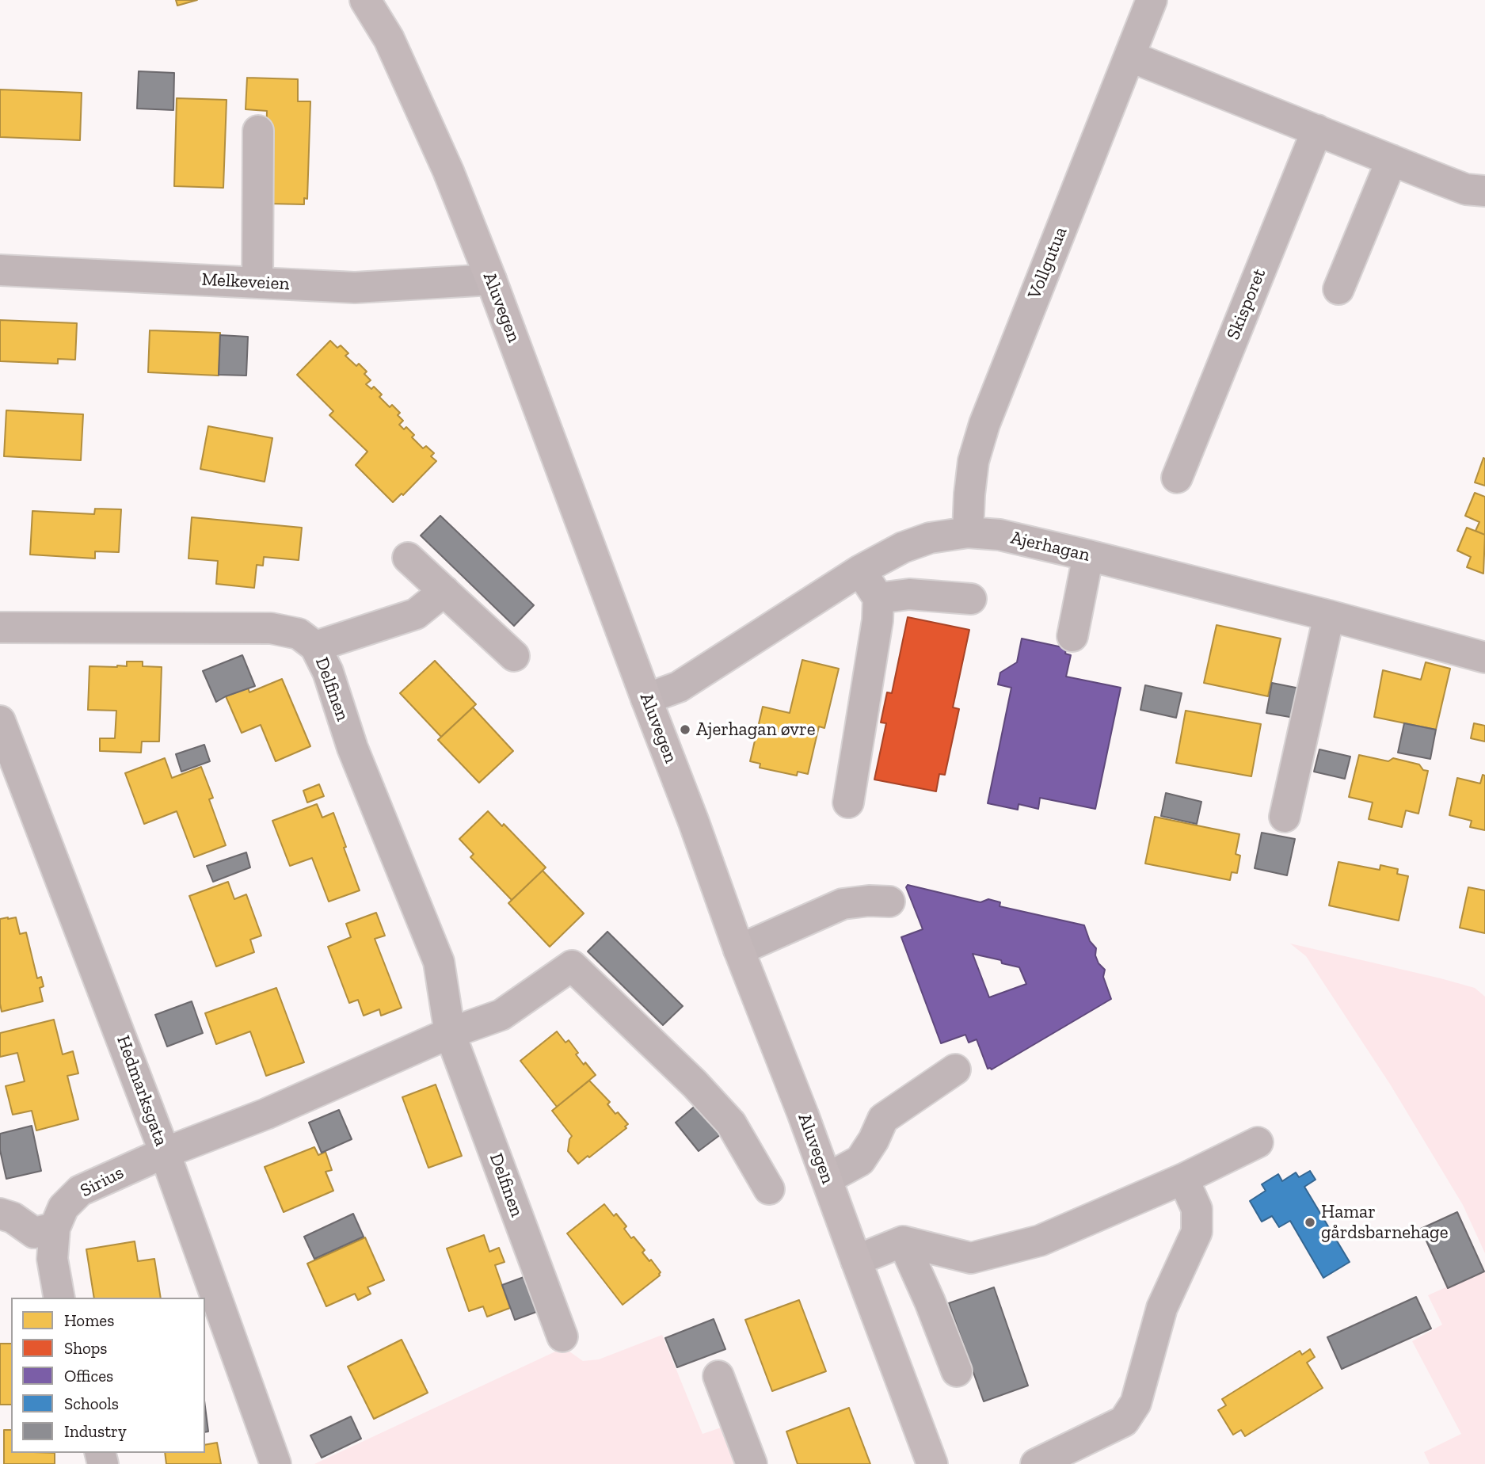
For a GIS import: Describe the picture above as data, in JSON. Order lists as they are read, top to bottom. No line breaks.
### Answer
{"streets":{"main road":["Aluvegen"],"street":["Vollgutua","Melkeveien","Skisporet","Ajerhagan","Delfinen","Hedmarksgata","Sirius"]},"crossings":[["Vollgutua","Ajerhagan"],["Melkeveien","Aluvegen"],["Aluvegen","Ajerhagan"],["Hedmarksgata","Sirius"]],"places":["Ajerhagan øvre","Hamar gårdsbarnehage"],"legend":["Homes","Shops","Offices","Schools","Industry"]}
